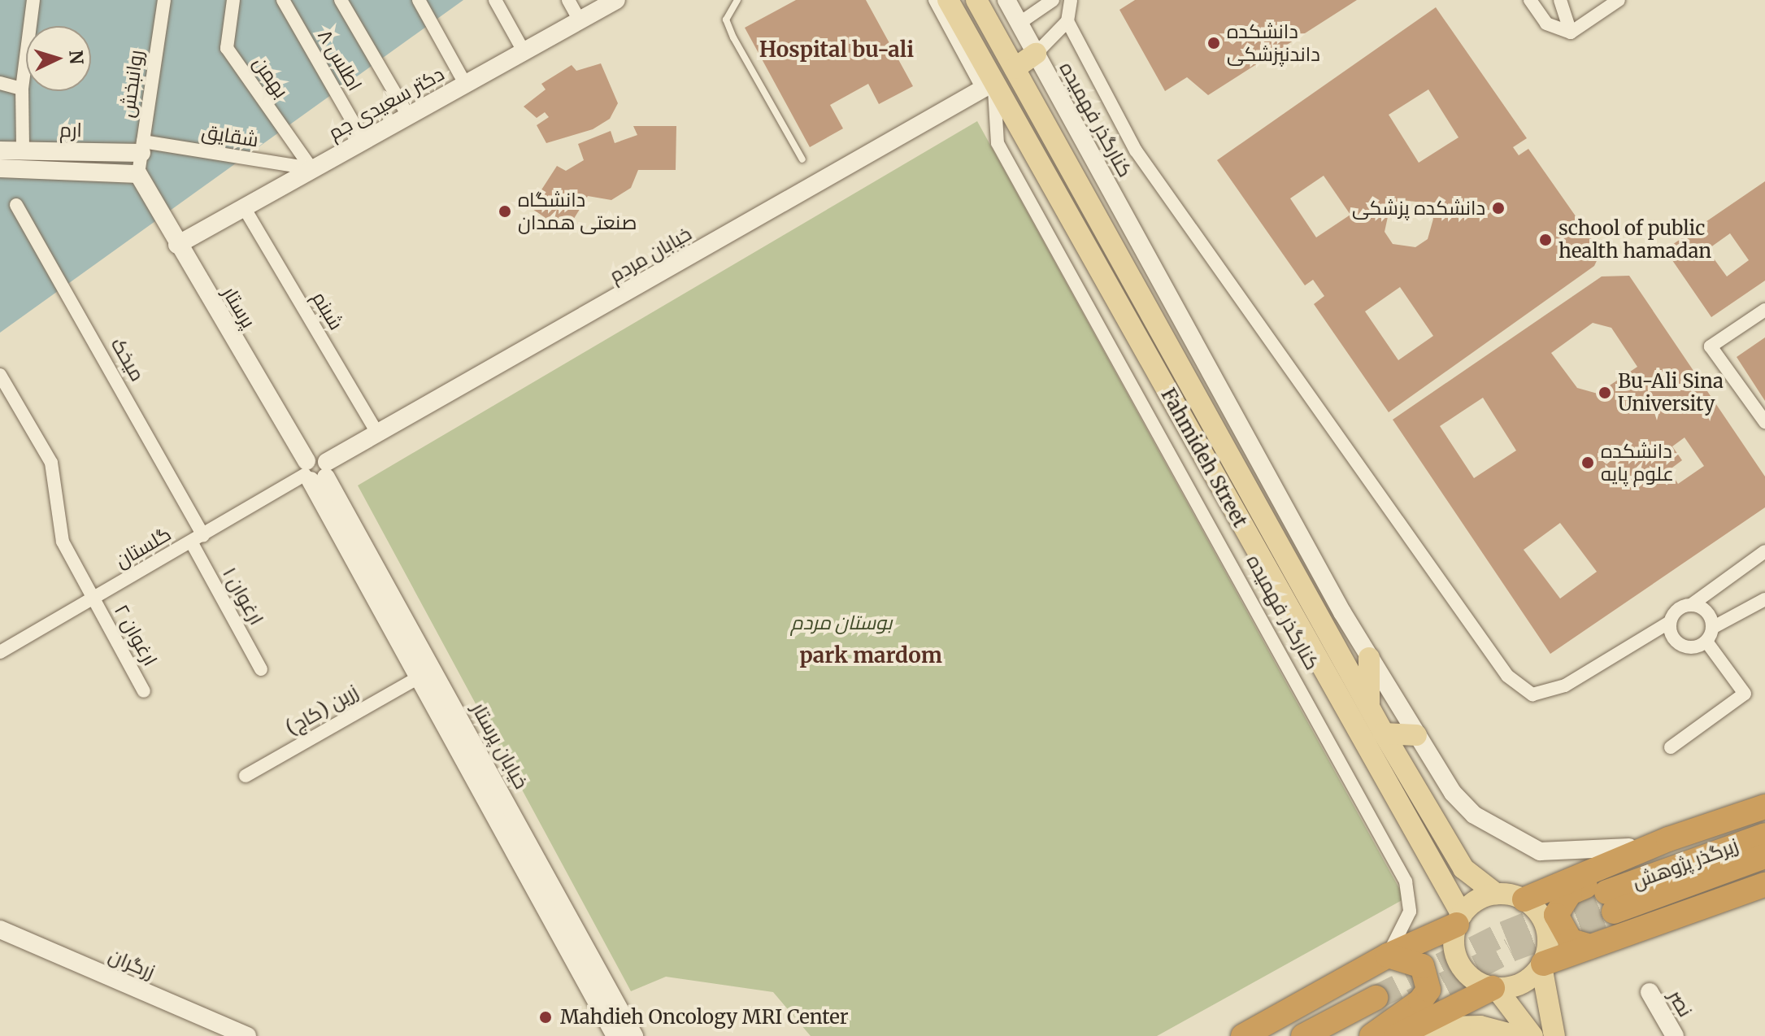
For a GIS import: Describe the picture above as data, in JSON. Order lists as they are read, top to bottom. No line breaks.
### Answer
{"streets":{"highway":["زیرگذر پژوهش"],"main road":["Fahmideh Street"],"street":["اطلس ۸","بهمن","روانبخش","دکتر سعیدی جم","کنارگذر فهمیده","ارم","شقایق","خیابان مردم","پرستار","شبنم","میخک","گلستان","ارغوان ۱","ارغوان ۲","زرین (کاج)","خیابان پرستار","زرگران","نصر"]},"crossings":[["اطلس ۸","دکتر سعیدی جم"],["بهمن","دکتر سعیدی جم"],["بهمن","شقایق"],["روانبخش","ارم"],["روانبخش","شقایق"],["روانبخش","پرستار"],["دکتر سعیدی جم","شقایق"],["دکتر سعیدی جم","پرستار"],["دکتر سعیدی جم","شبنم"],["کنارگذر فهمیده","خیابان مردم"],["کنارگذر فهمیده","Fahmideh Street"],["ارم","شقایق"],["ارم","پرستار"],["خیابان مردم","پرستار"],["خیابان مردم","شبنم"],["خیابان مردم","Fahmideh Street"],["خیابان مردم","گلستان"],["خیابان مردم","خیابان پرستار"],["پرستار","گلستان"],["پرستار","خیابان پرستار"],["میخک","گلستان"],["میخک","ارغوان ۱"],["گلستان","ارغوان ۱"],["گلستان","ارغوان ۲"],["گلستان","خیابان پرستار"],["زرین (کاج)","خیابان پرستار"]],"districts":["Hospital bu-ali","park mardom"],"parks":["بوستان مردم"],"places":["دانشکده داندنپزشکی","دانشکده پزشکی","دانشگاه صنعتی همدان","school of public health hamadan","Bu-Ali Sina University","دانشکده علوم پایه","Mahdieh Oncology MRI Center"],"north":"right"}
